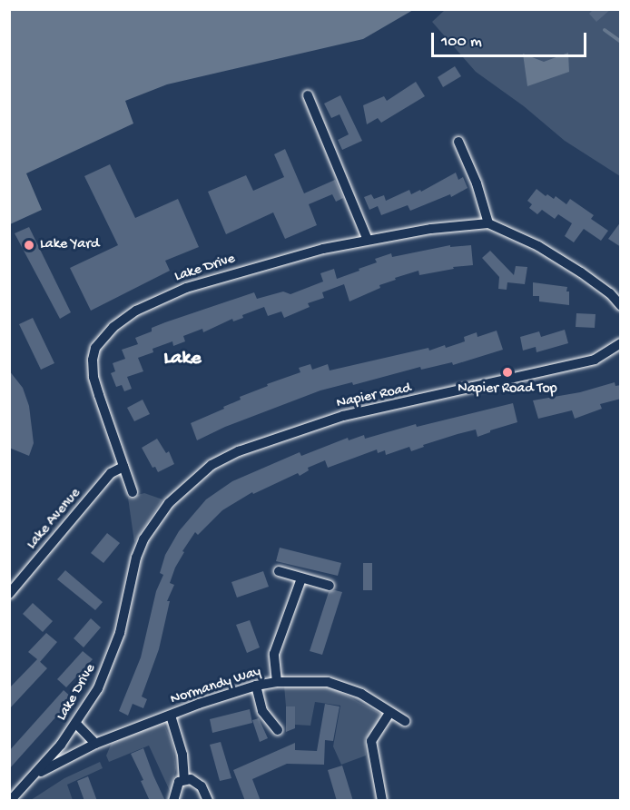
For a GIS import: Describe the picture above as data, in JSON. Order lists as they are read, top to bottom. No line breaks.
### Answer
{"streets":{"street":["Lake Drive","Napier Road","Lake Avenue","Normandy Way"]},"crossings":[["Lake Drive","Napier Road"],["Lake Drive","Lake Avenue"],["Lake Drive","Normandy Way"]],"districts":["Lake"],"places":["Lake Yard","Napier Road Top"],"scale_bar":"100 m"}
